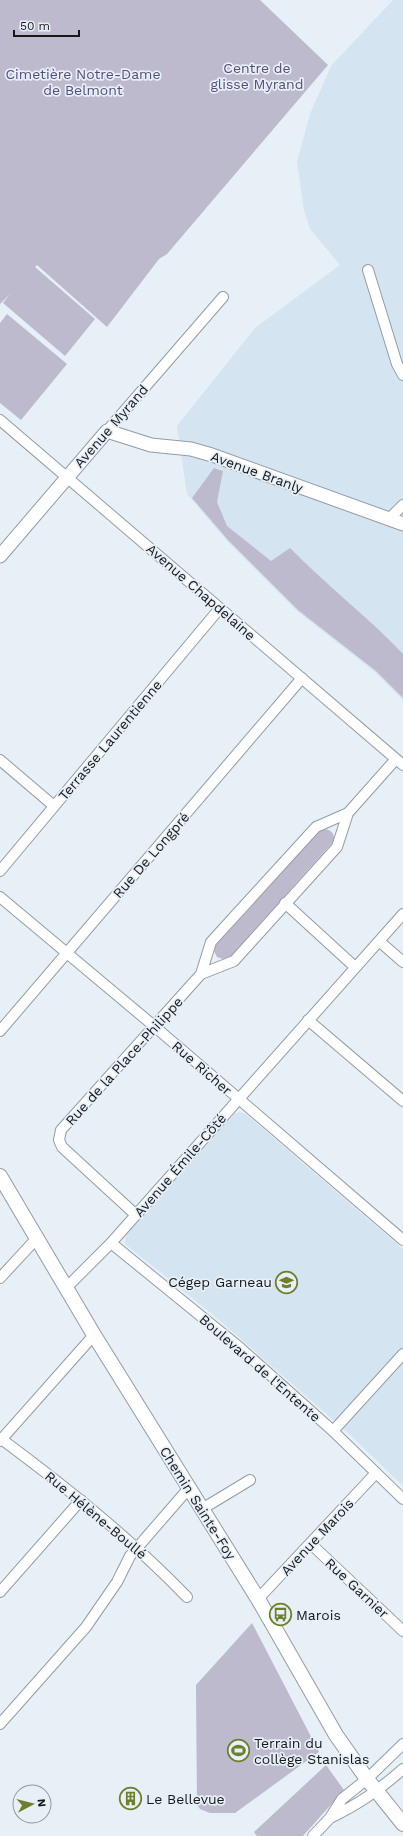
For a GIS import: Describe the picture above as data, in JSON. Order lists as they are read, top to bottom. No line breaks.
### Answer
{"streets":{"main road":["Chemin Sainte-Foy"],"street":["Avenue Myrand","Avenue Branly","Avenue Chapdelaine","Terrasse Laurentienne","Rue De Longpré","Rue de la Place-Philippe","Rue Richer","Avenue Émile-Côté","Boulevard de l'Entente","Rue Hélène-Boullé","Avenue Marois","Rue Garnier"]},"crossings":[["Avenue Myrand","Avenue Branly"],["Avenue Myrand","Avenue Chapdelaine"],["Avenue Chapdelaine","Terrasse Laurentienne"],["Avenue Chapdelaine","Rue De Longpré"],["Avenue Chapdelaine","Rue de la Place-Philippe"],["Rue De Longpré","Rue Richer"],["Rue de la Place-Philippe","Rue Richer"],["Rue de la Place-Philippe","Avenue Émile-Côté"],["Rue Richer","Avenue Émile-Côté"],["Avenue Émile-Côté","Boulevard de l'Entente"],["Avenue Émile-Côté","Chemin Sainte-Foy"],["Boulevard de l'Entente","Avenue Marois"],["Chemin Sainte-Foy","Avenue Marois"],["Avenue Marois","Rue Garnier"]],"parks":["Centre de glisse Myrand","Cimetière Notre-Dame de Belmont"],"places":{"school or university":["Cégep Garneau"],"bus stop":["Marois"],"sports":["Terrain du collège Stanislas"],"building":["Le Bellevue"]},"scale_bar":"50 m","north":"right"}
